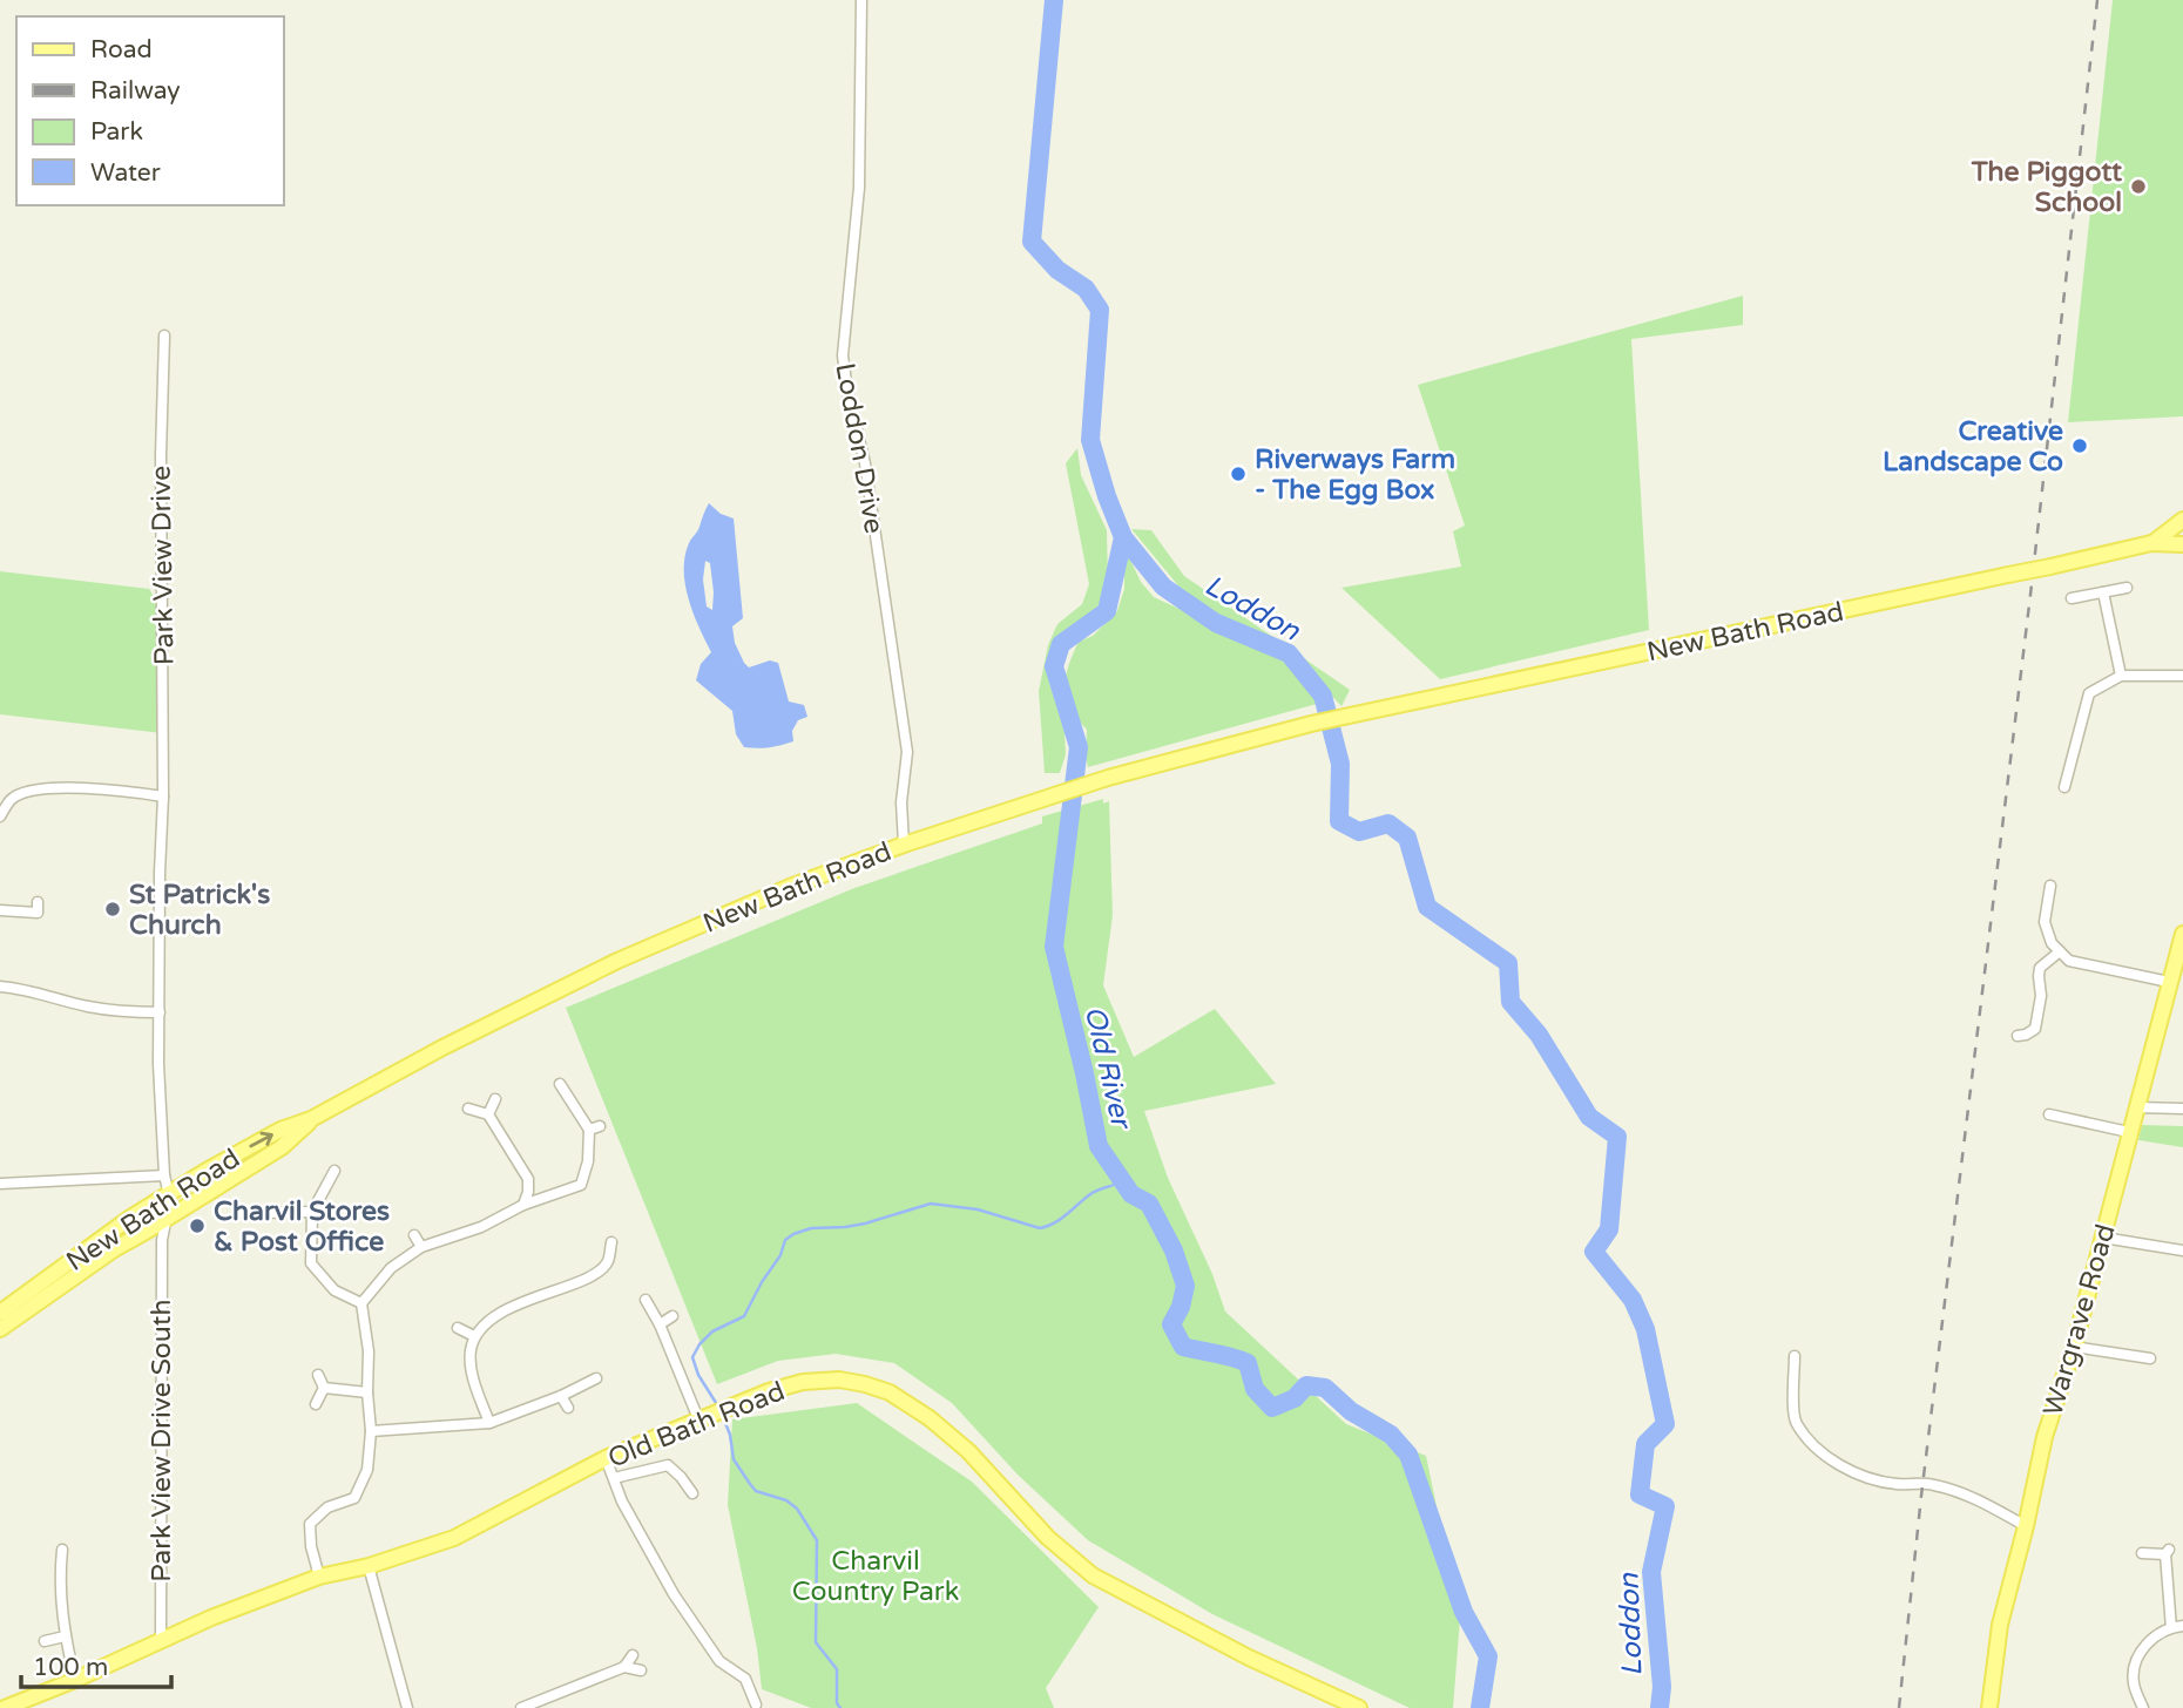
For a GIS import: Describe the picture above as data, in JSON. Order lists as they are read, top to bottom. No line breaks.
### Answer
{"streets":{"main road":["New Bath Road","Wargrave Road","Old Bath Road"],"street":["Loddon Drive","Park View Drive","Park View Drive South"]},"crossings":[["Loddon Drive","New Bath Road"],["Park View Drive","Park View Drive South"],["New Bath Road","Park View Drive South"],["Old Bath Road","Park View Drive South"]],"water":["Loddon","Old River"],"parks":["Charvil Country Park"],"places":["The Piggott School","Creative Landscape Co","Riverways Farm - The Egg Box","St Patrick's Church","Charvil Stores & Post Office"],"legend":["Road","Railway","Park","Water"],"scale_bar":"100 m"}
